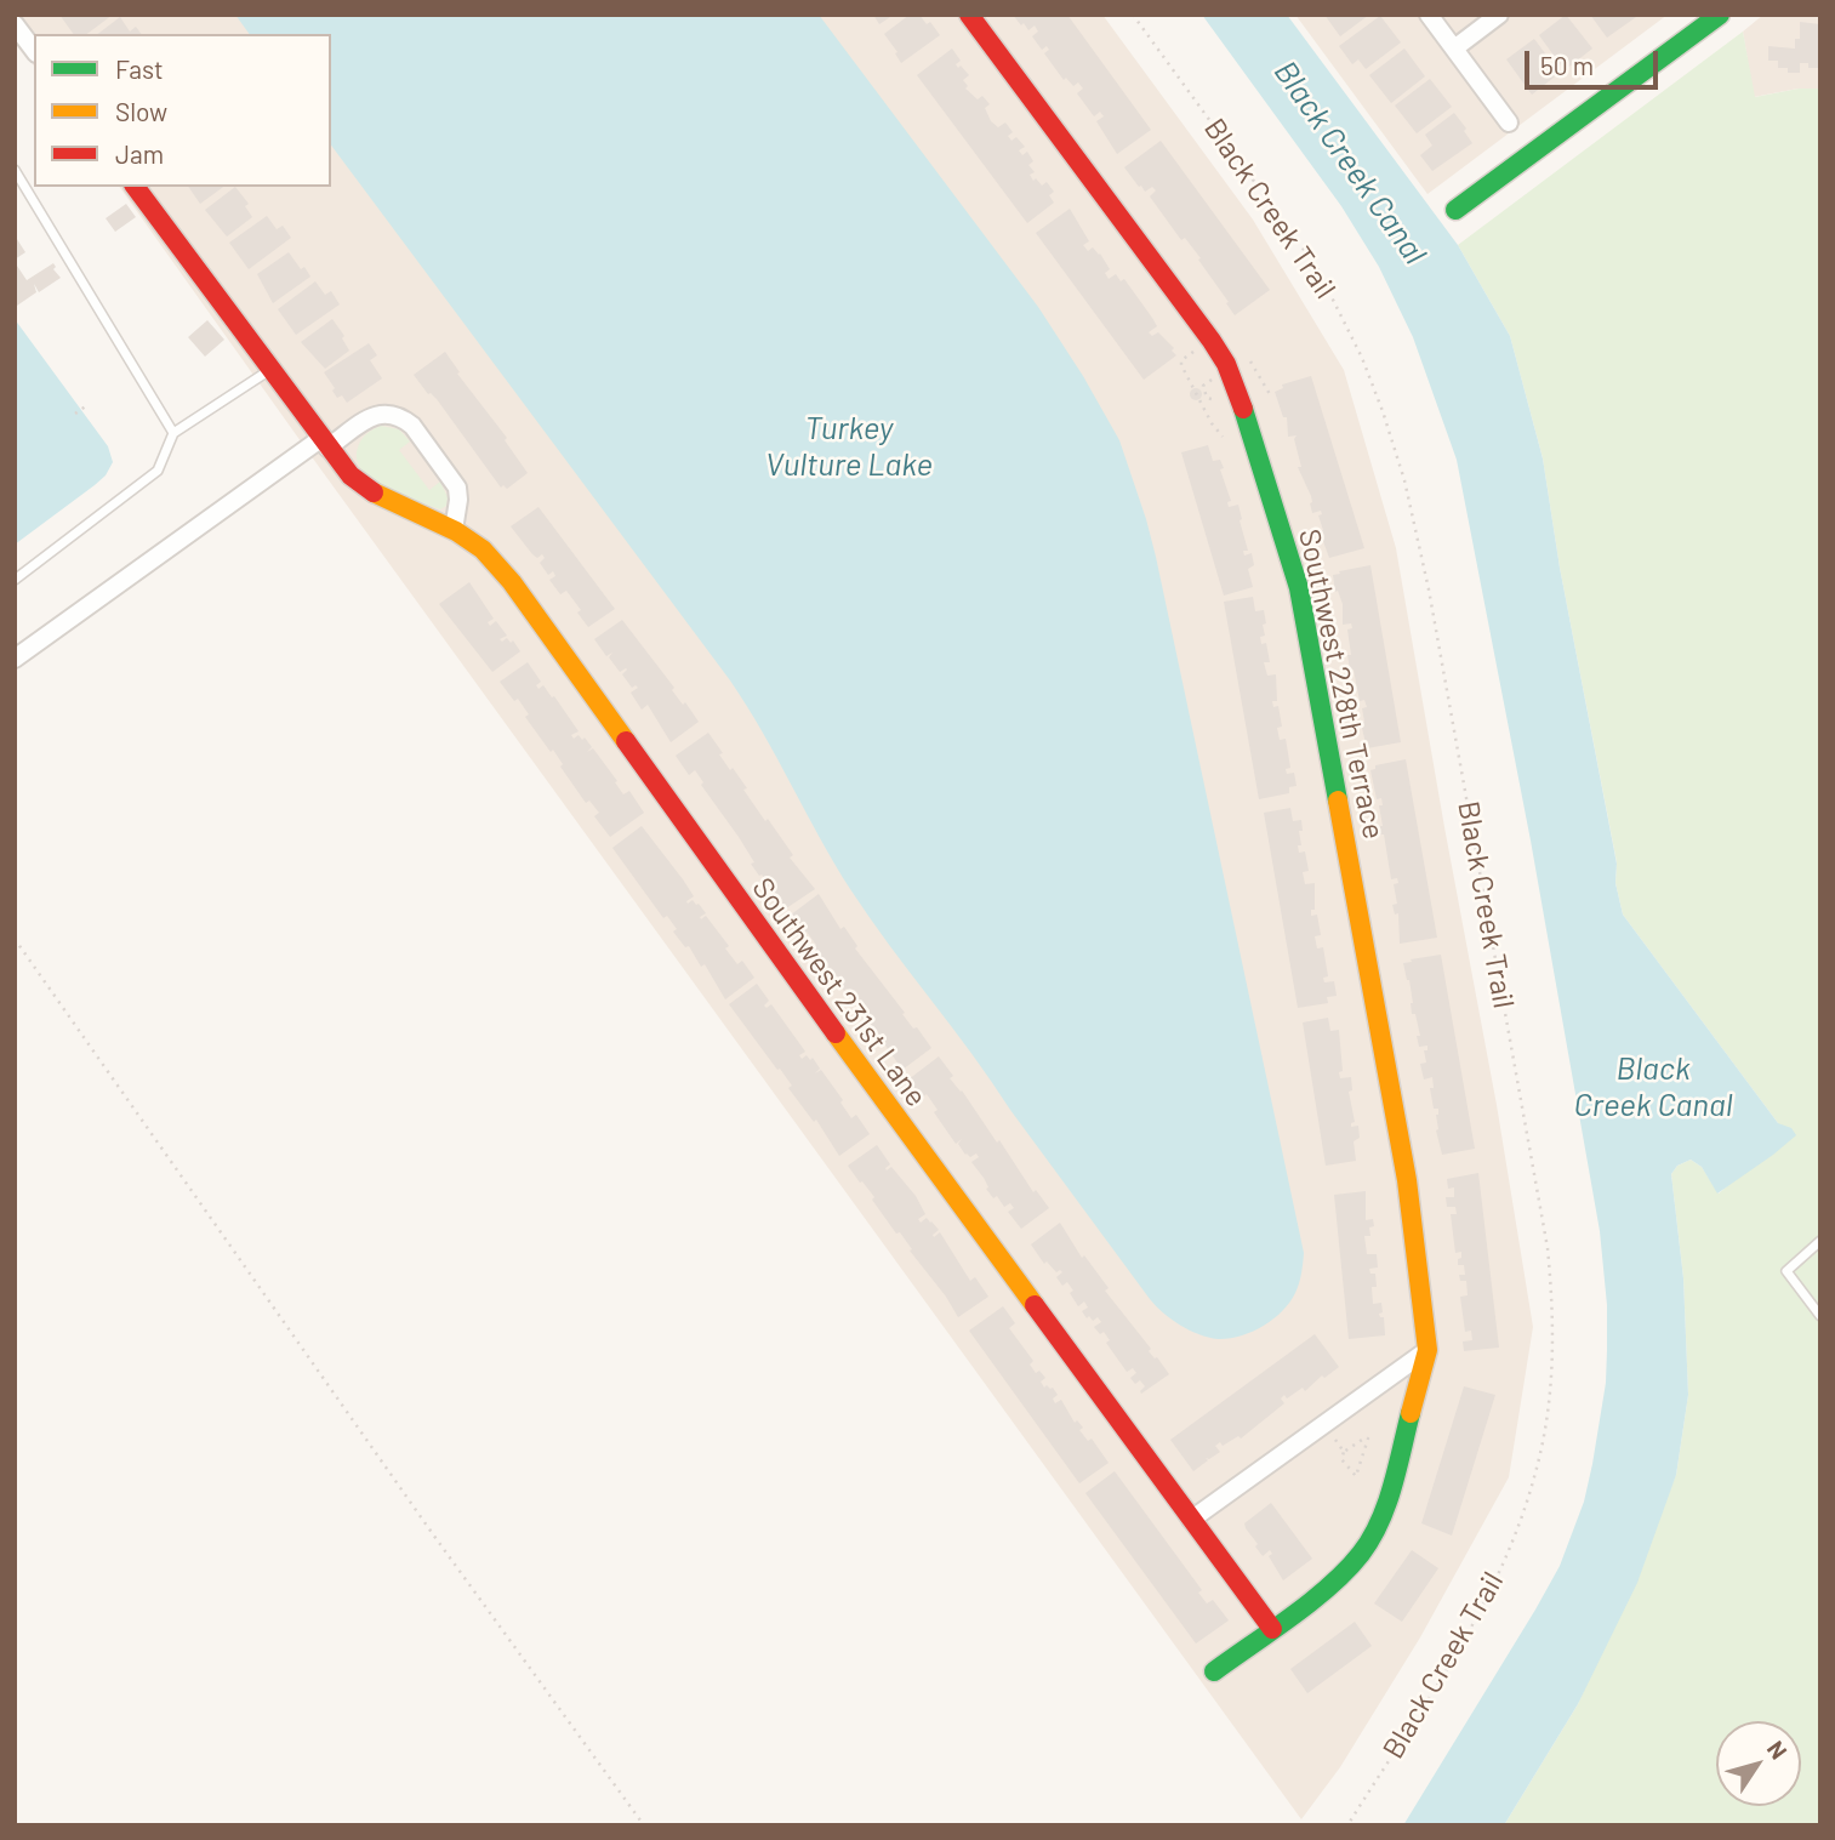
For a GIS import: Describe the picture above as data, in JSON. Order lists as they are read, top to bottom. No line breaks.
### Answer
{"streets":{"street":["Southwest 228th Terrace","Southwest 231st Lane"],"path":["Black Creek Trail"]},"water":["Black Creek Canal","Turkey Vulture Lake"],"legend":["Fast","Slow","Jam"],"scale_bar":"50 m","north":"top right"}
